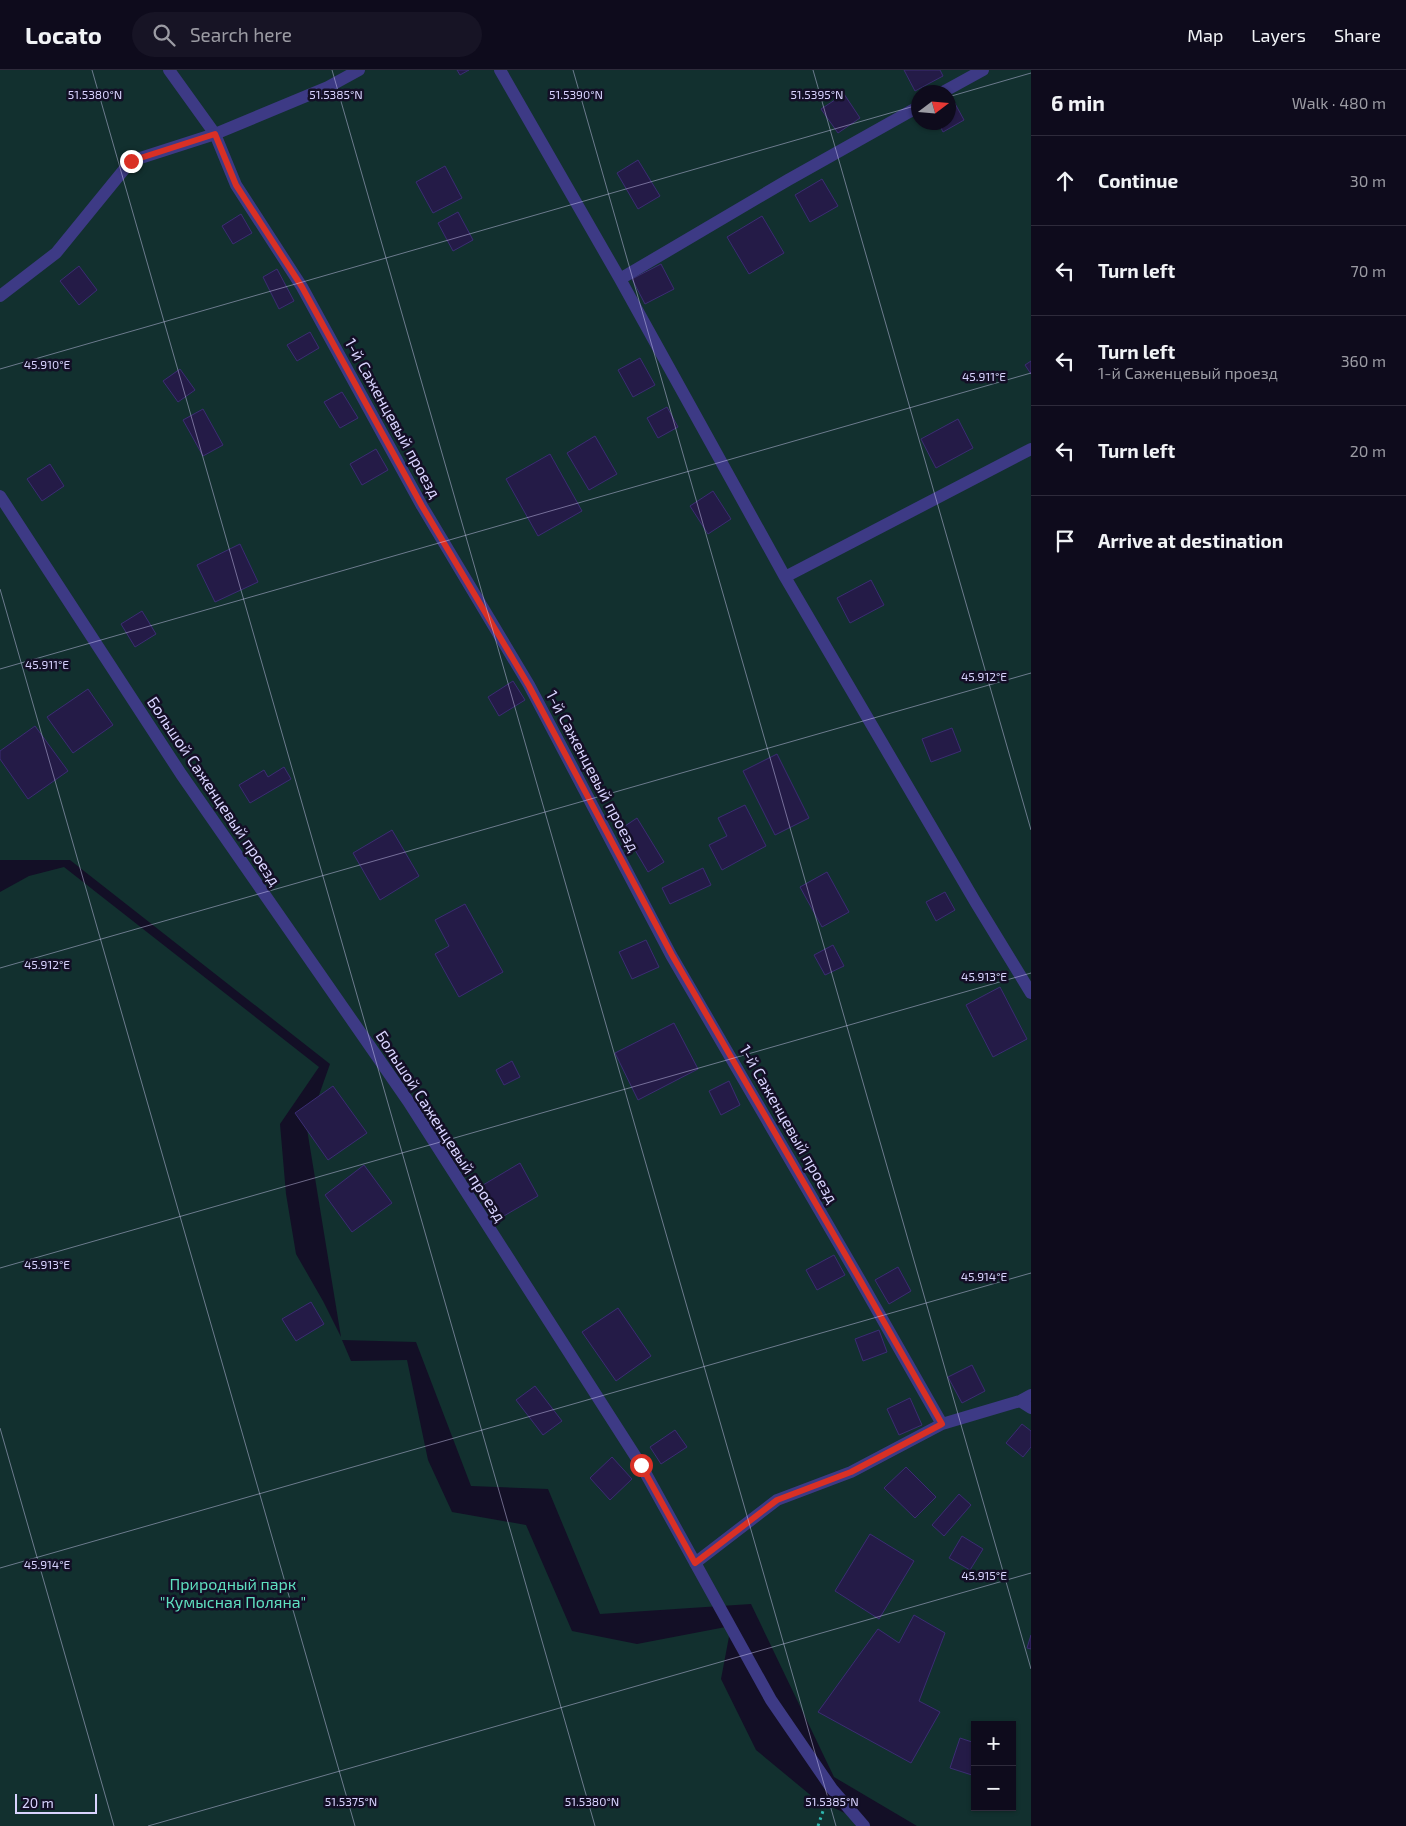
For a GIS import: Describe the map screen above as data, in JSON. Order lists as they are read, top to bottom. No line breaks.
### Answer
{"streets":{"street":["1-й Саженцевый проезд","Большой Саженцевый проезд"]},"parks":["Природный парк \"Кумысная Поляна\""],"scale_bar":"20 m","north":"right","page":{"header":"Locato","search":"Search here","nav":["Map","Layers","Share"],"heading":["6 min","Walk · 480 m"],"list":[["Continue","30 m"],["Turn left","70 m"],["Turn left","1-й Саженцевый проезд","360 m"],["Turn left","20 m"],"Arrive at destination"],"map_buttons":["+","−"],"scale":"20 m"},"coordinates":["51.5380°N","51.5385°N","51.5390°N","51.5395°N","45.910°E","45.911°E","45.912°E","45.913°E","45.914°E","45.915°E","51.5375°N"]}
